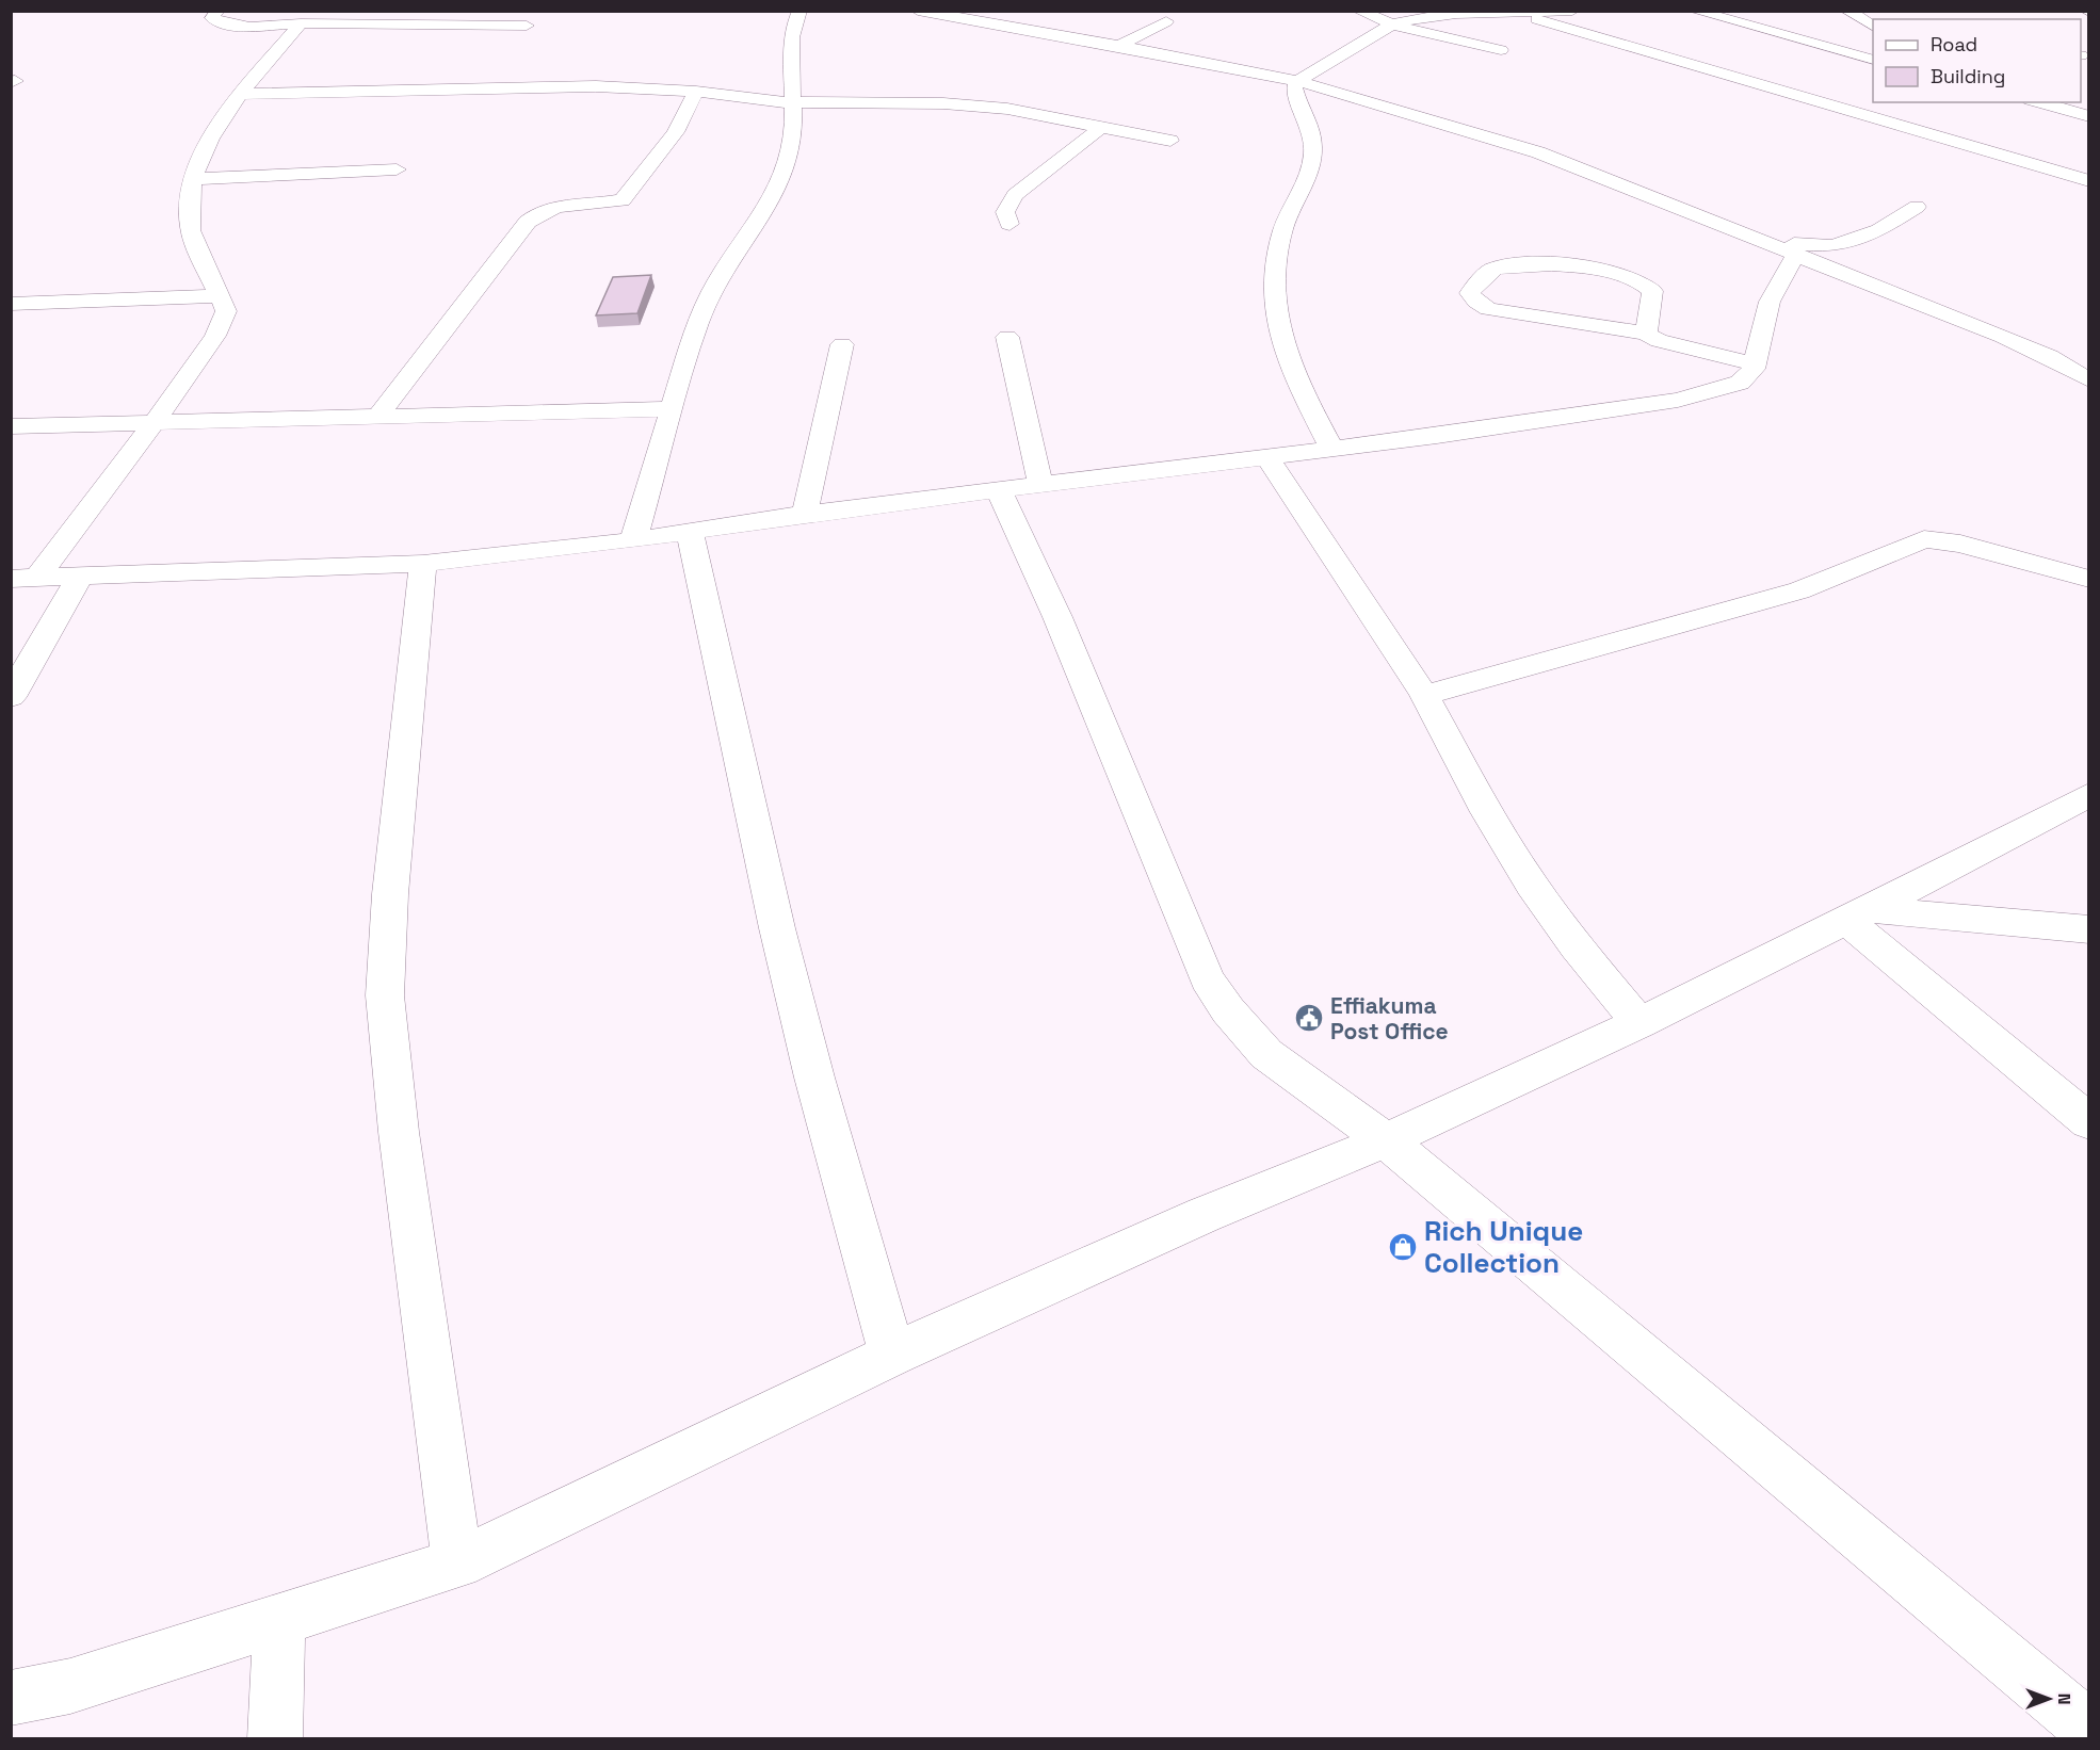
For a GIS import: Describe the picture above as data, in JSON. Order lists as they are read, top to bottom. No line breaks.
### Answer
{"places":{"public building":["Effiakuma Post Office"],"shop":["Rich Unique Collection"]},"legend":["Road","Building"],"north":"right"}
